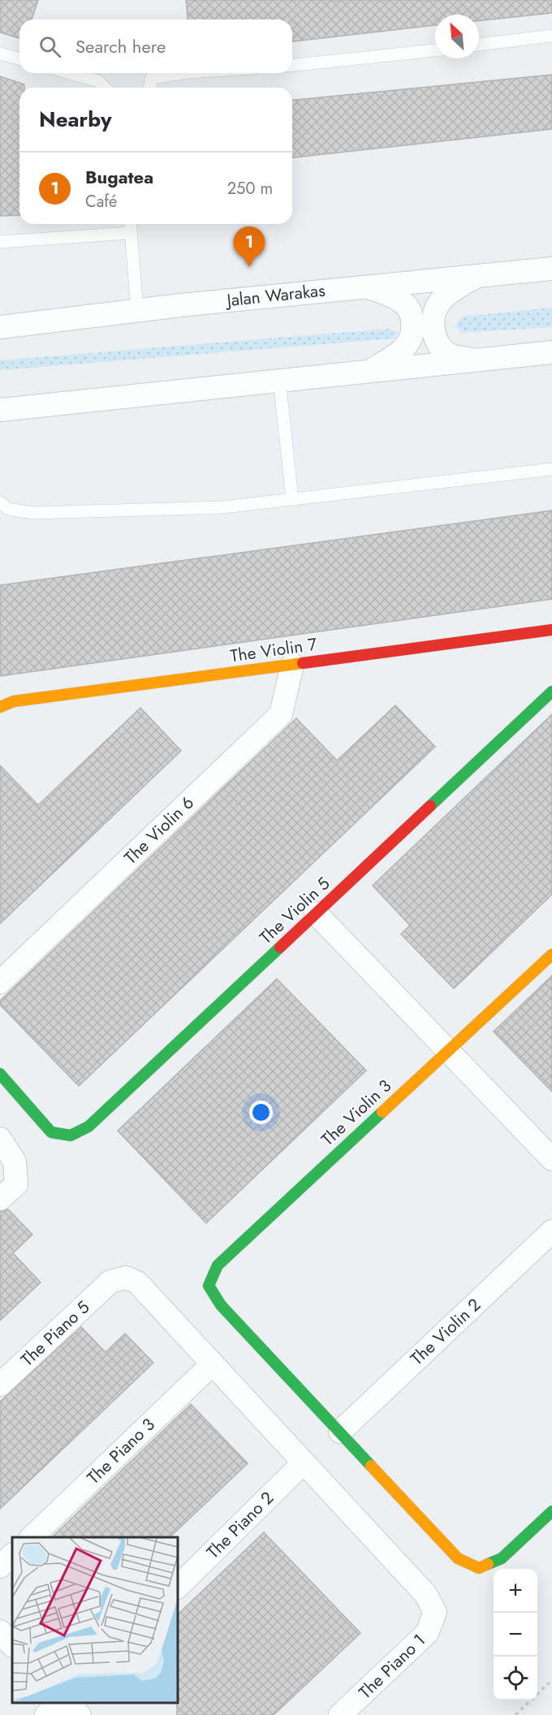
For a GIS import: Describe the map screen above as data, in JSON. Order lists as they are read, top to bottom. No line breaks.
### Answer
{"streets":{"street":["Jalan Warakas","The Violin 7","The Violin 6","The Violin 5","The Violin 3","The Violin 2","The Piano 5","The Piano 3","The Piano 2","The Piano 1"]},"crossings":[["The Violin 7","The Violin 6"],["The Violin 3","The Violin 2"],["The Piano 5","The Piano 3"],["The Piano 2","The Piano 1"]],"north":"top left","page":{"search":"Search here","heading":"Nearby","list":[{"mark":"1","name":"Bugatea","note":"Café","value":"250 m"}],"pins":"1","map_buttons":["+","−"]}}
